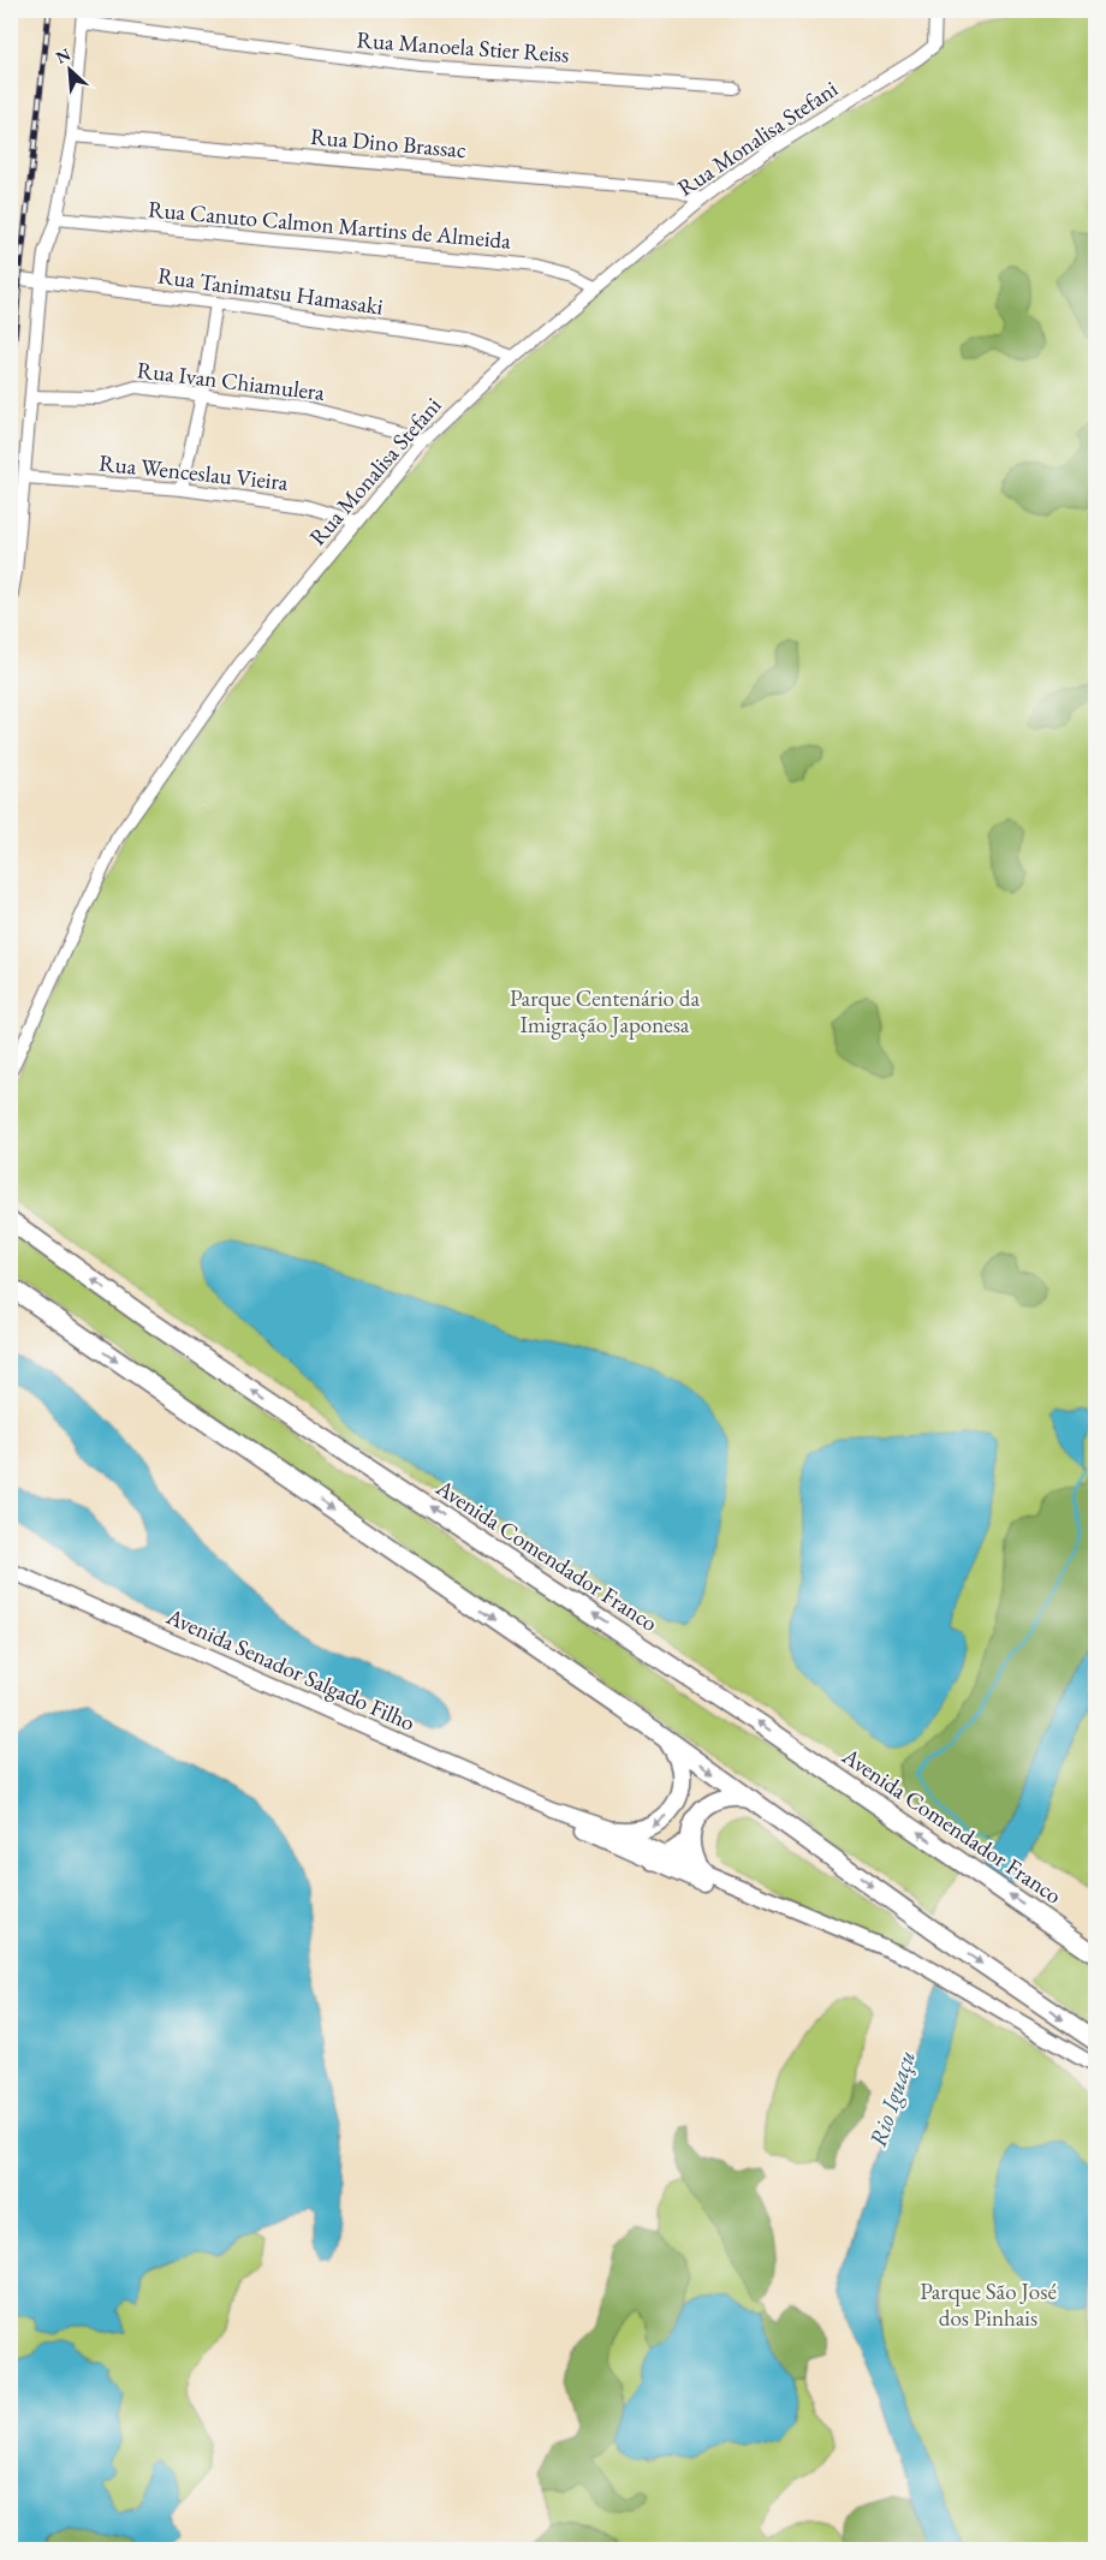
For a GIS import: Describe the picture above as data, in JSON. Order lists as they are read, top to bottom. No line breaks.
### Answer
{"streets":{"highway":["Avenida Comendador Franco"],"main road":["Avenida Senador Salgado Filho"],"street":["Rua Manoela Stier Reiss","Rua Monalisa Stefani","Rua Dino Brassac","Rua Canuto Calmon Martins de Almeida","Rua Tanimatsu Hamasaki","Rua Ivan Chiamulera","Rua Wenceslau Vieira"]},"crossings":[["Rua Monalisa Stefani","Rua Dino Brassac"],["Rua Monalisa Stefani","Rua Canuto Calmon Martins de Almeida"],["Rua Monalisa Stefani","Rua Tanimatsu Hamasaki"],["Rua Monalisa Stefani","Rua Ivan Chiamulera"],["Rua Monalisa Stefani","Rua Wenceslau Vieira"]],"water":["Rio Iguaçu"],"parks":["Parque Centenário da Imigração Japonesa","Parque São José dos Pinhais"],"north":"top left"}
